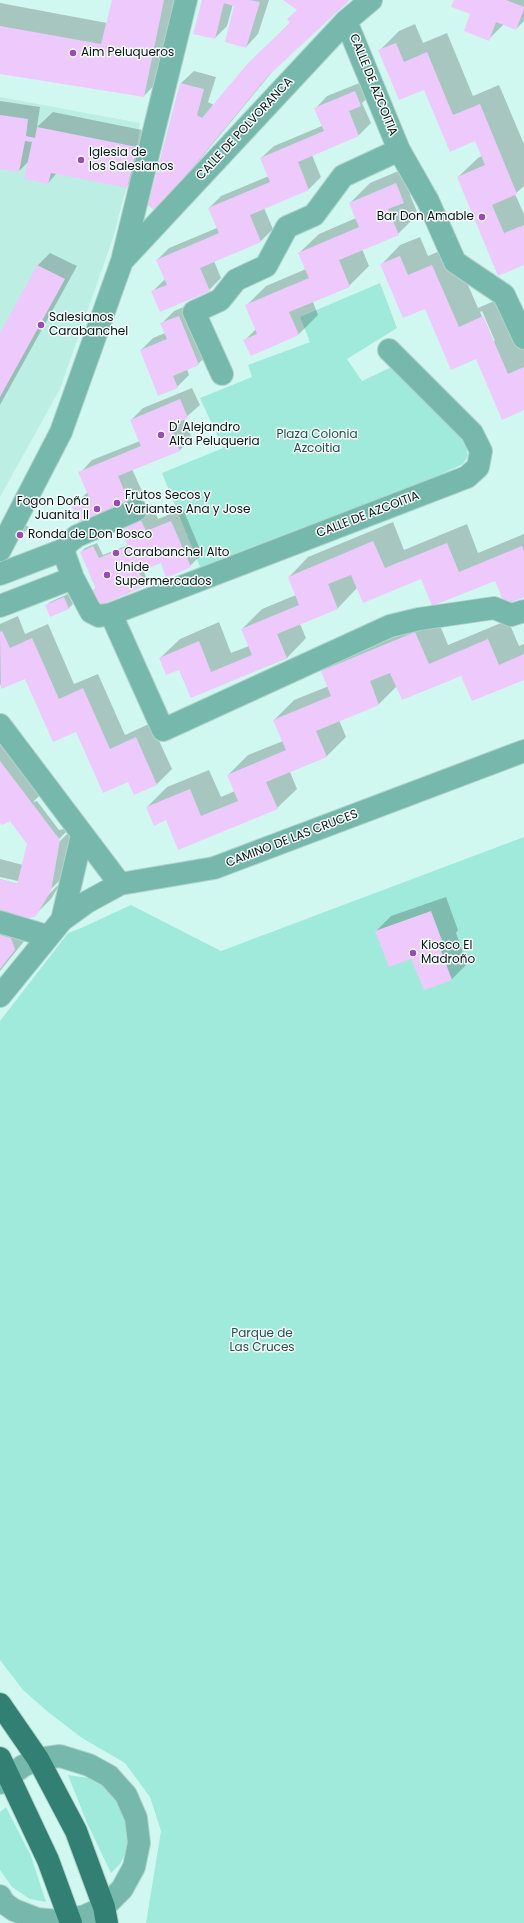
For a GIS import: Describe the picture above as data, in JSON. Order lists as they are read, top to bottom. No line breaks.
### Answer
{"streets":{"street":["CALLE DE AZCOITIA","CALLE DE POLVORANCA","CAMINO DE LAS CRUCES"]},"crossings":[["CALLE DE AZCOITIA","CALLE DE POLVORANCA"]],"parks":["Plaza Colonia Azcoitia","Parque de Las Cruces"],"places":["Aim Peluqueros","Iglesia de los Salesianos","Bar Don Amable","Salesianos Carabanchel","D' Alejandro Alta Peluqueria","Frutos Secos y Variantes Ana y Jose","Fogon Doña Juanita II","Ronda de Don Bosco","Carabanchel Alto","Unide Supermercados","Kiosco El Madroño"]}
